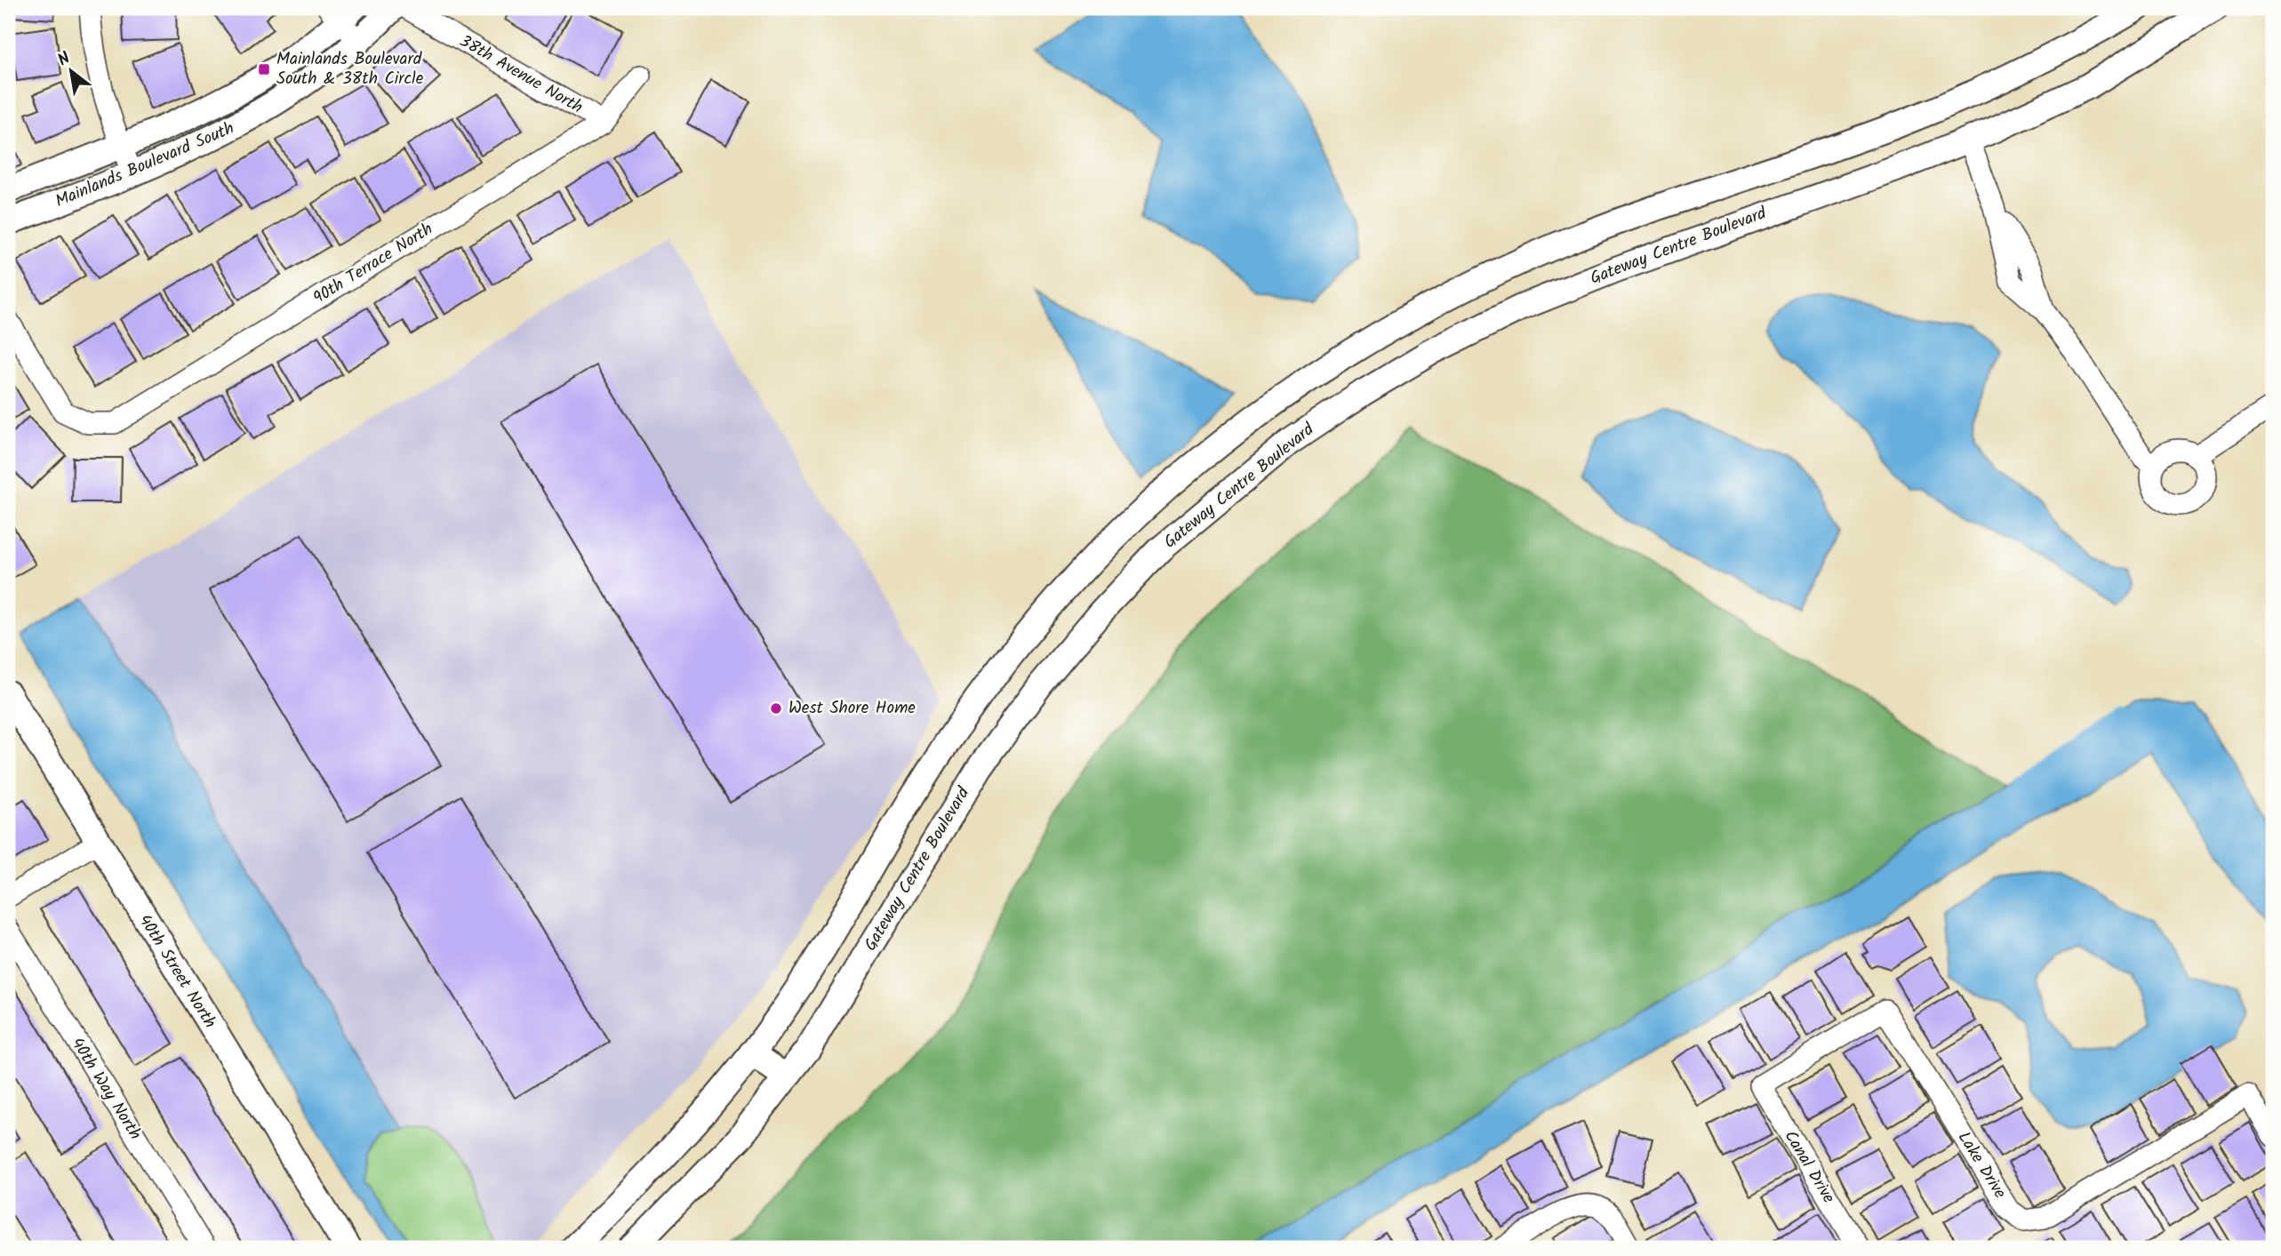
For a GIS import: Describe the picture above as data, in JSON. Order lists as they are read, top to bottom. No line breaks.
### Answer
{"streets":{"street":["38th Avenue North","Mainlands Boulevard South","Gateway Centre Boulevard","90th Terrace North","40th Street North","40th Way North","Lake Drive","Canal Drive"]},"crossings":[["38th Avenue North","90th Terrace North"],["Lake Drive","Canal Drive"]],"places":{"transit":["Mainlands Boulevard South & 38th Circle"],"other":["West Shore Home"]},"north":"top left"}
